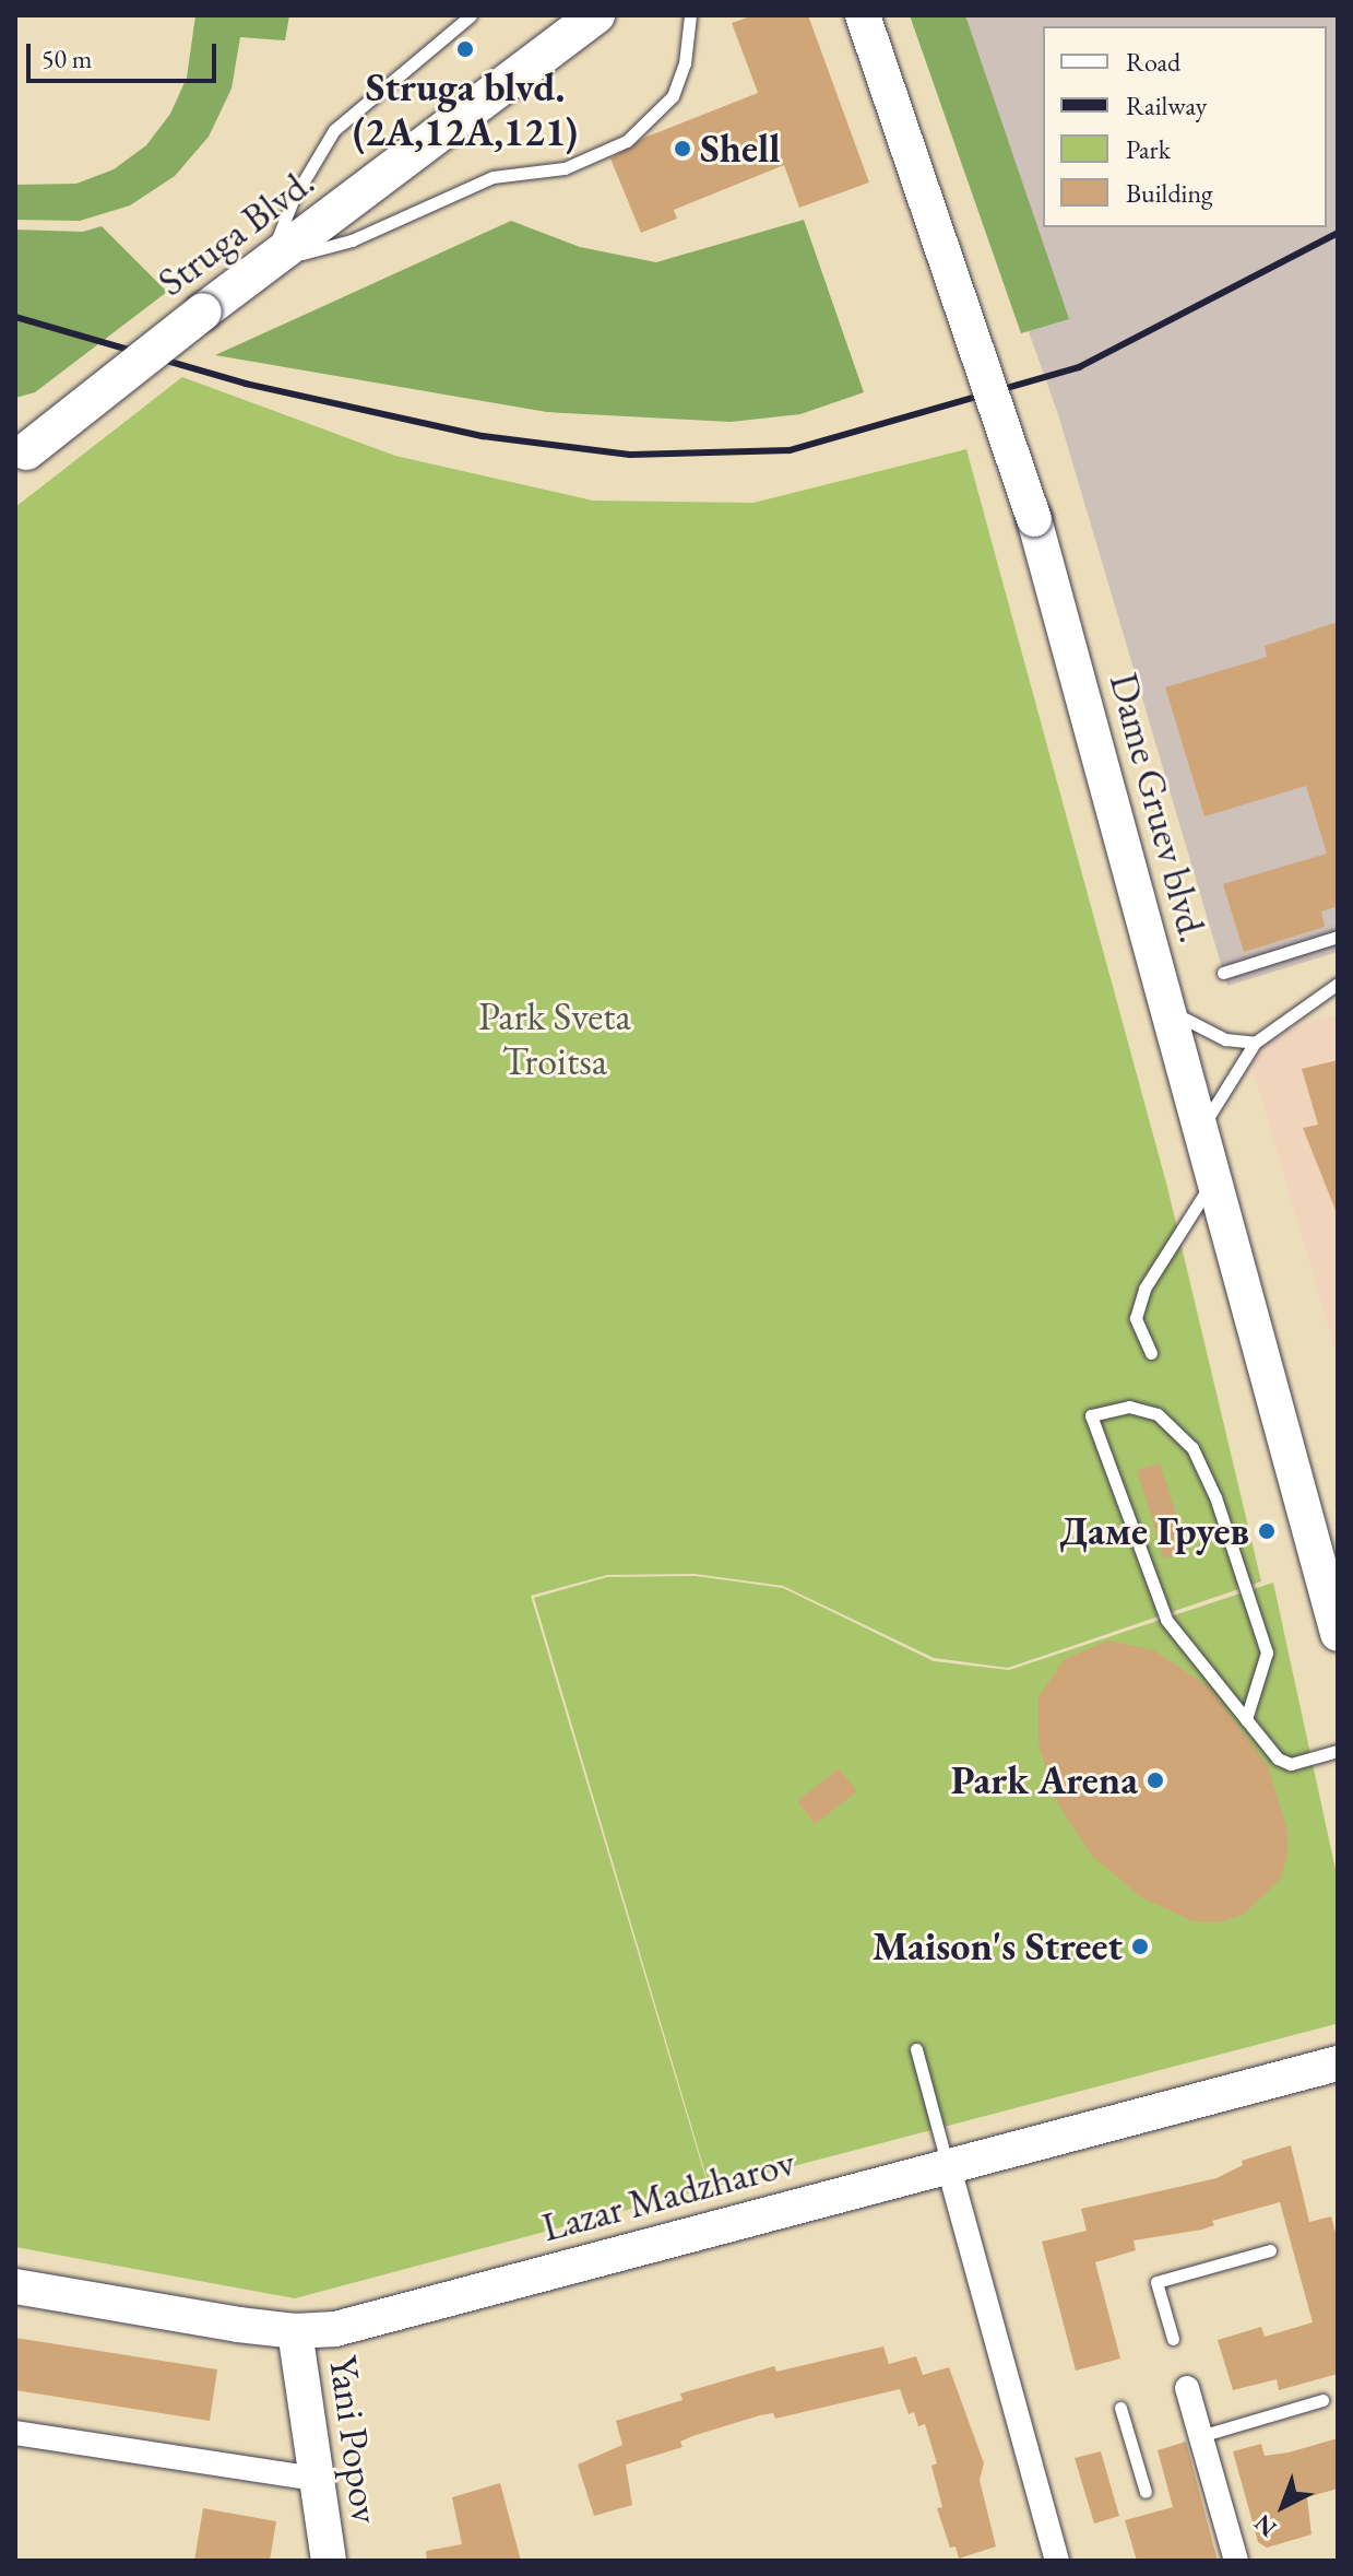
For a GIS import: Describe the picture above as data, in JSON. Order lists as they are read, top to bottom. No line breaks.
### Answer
{"streets":{"main road":["Struga Blvd.","Dame Gruev blvd.","Lazar Madzharov","Yani Popov"]},"crossings":[["Lazar Madzharov","Yani Popov"]],"parks":["Park Sveta Troitsa"],"places":["Struga blvd. (2A,12A,121)","Shell","Даме Груев","Park Arena","Maison's Street"],"legend":["Road","Railway","Park","Building"],"scale_bar":"50 m","north":"bottom left"}
